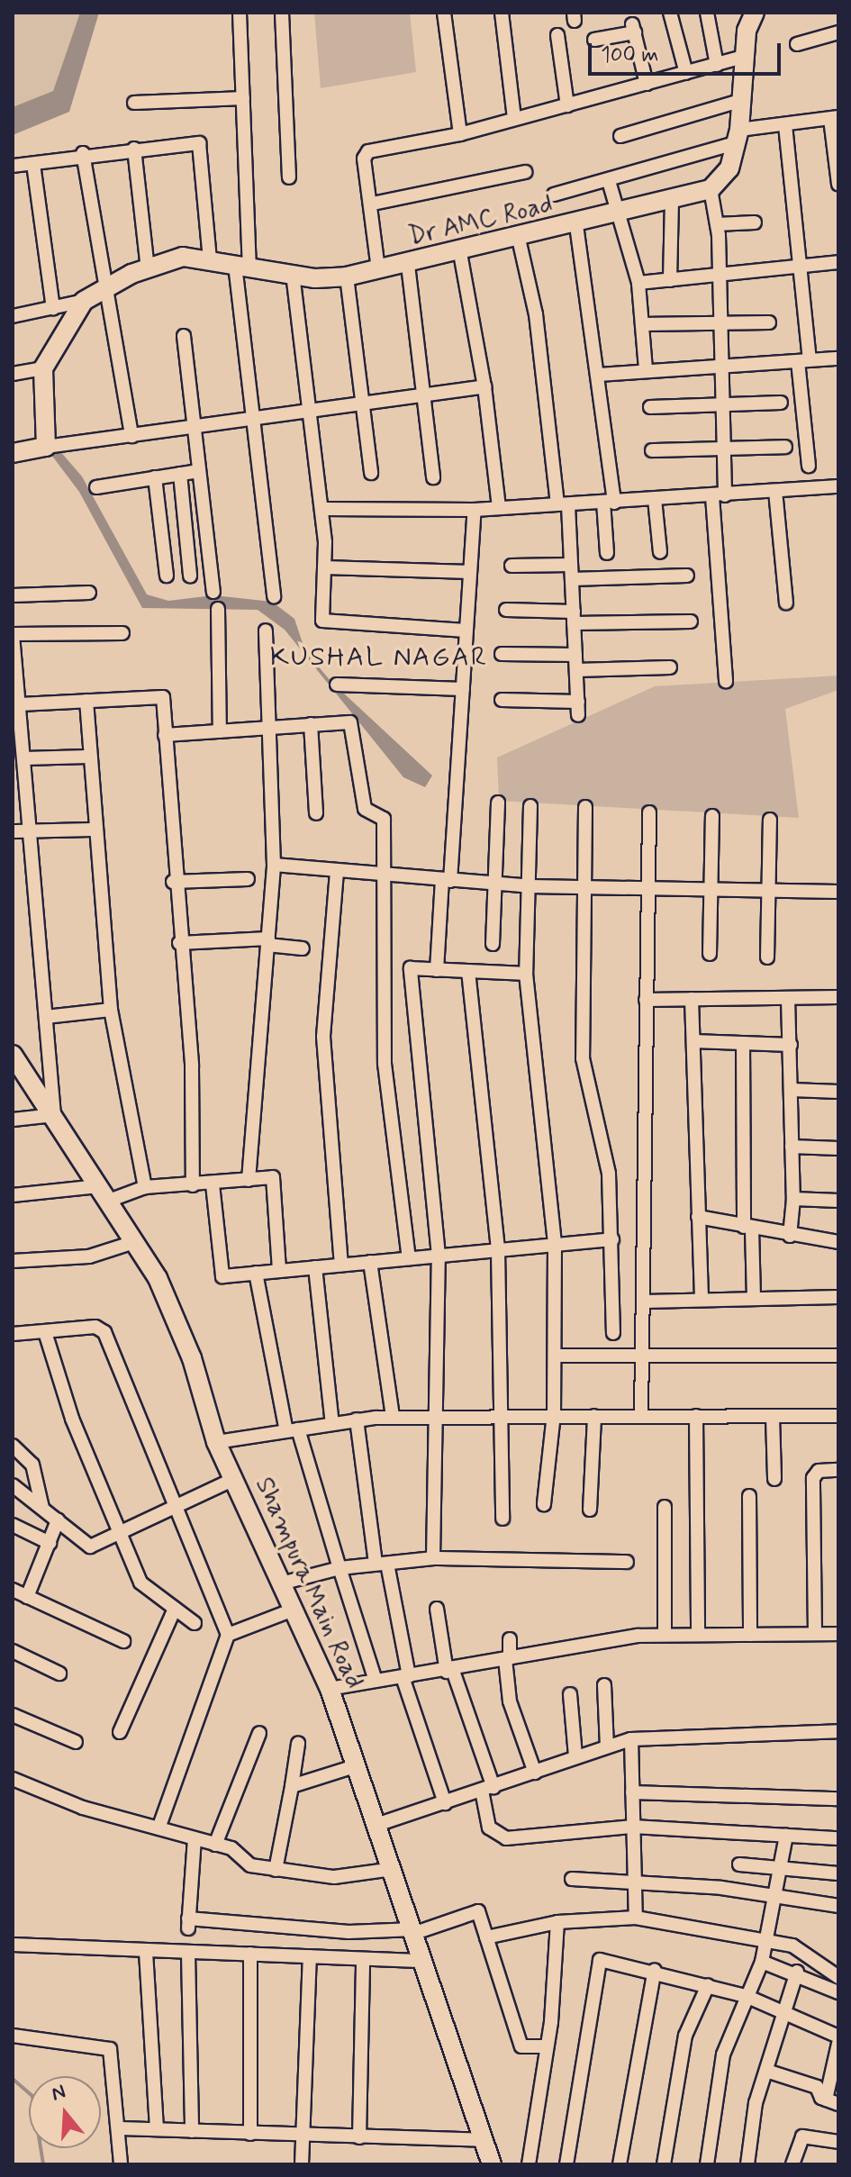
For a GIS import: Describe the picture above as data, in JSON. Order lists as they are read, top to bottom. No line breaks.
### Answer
{"streets":{"street":["Dr AMC Road","Shampura Main Road"]},"districts":["KUSHAL NAGAR"],"scale_bar":"100 m","north":"top"}
